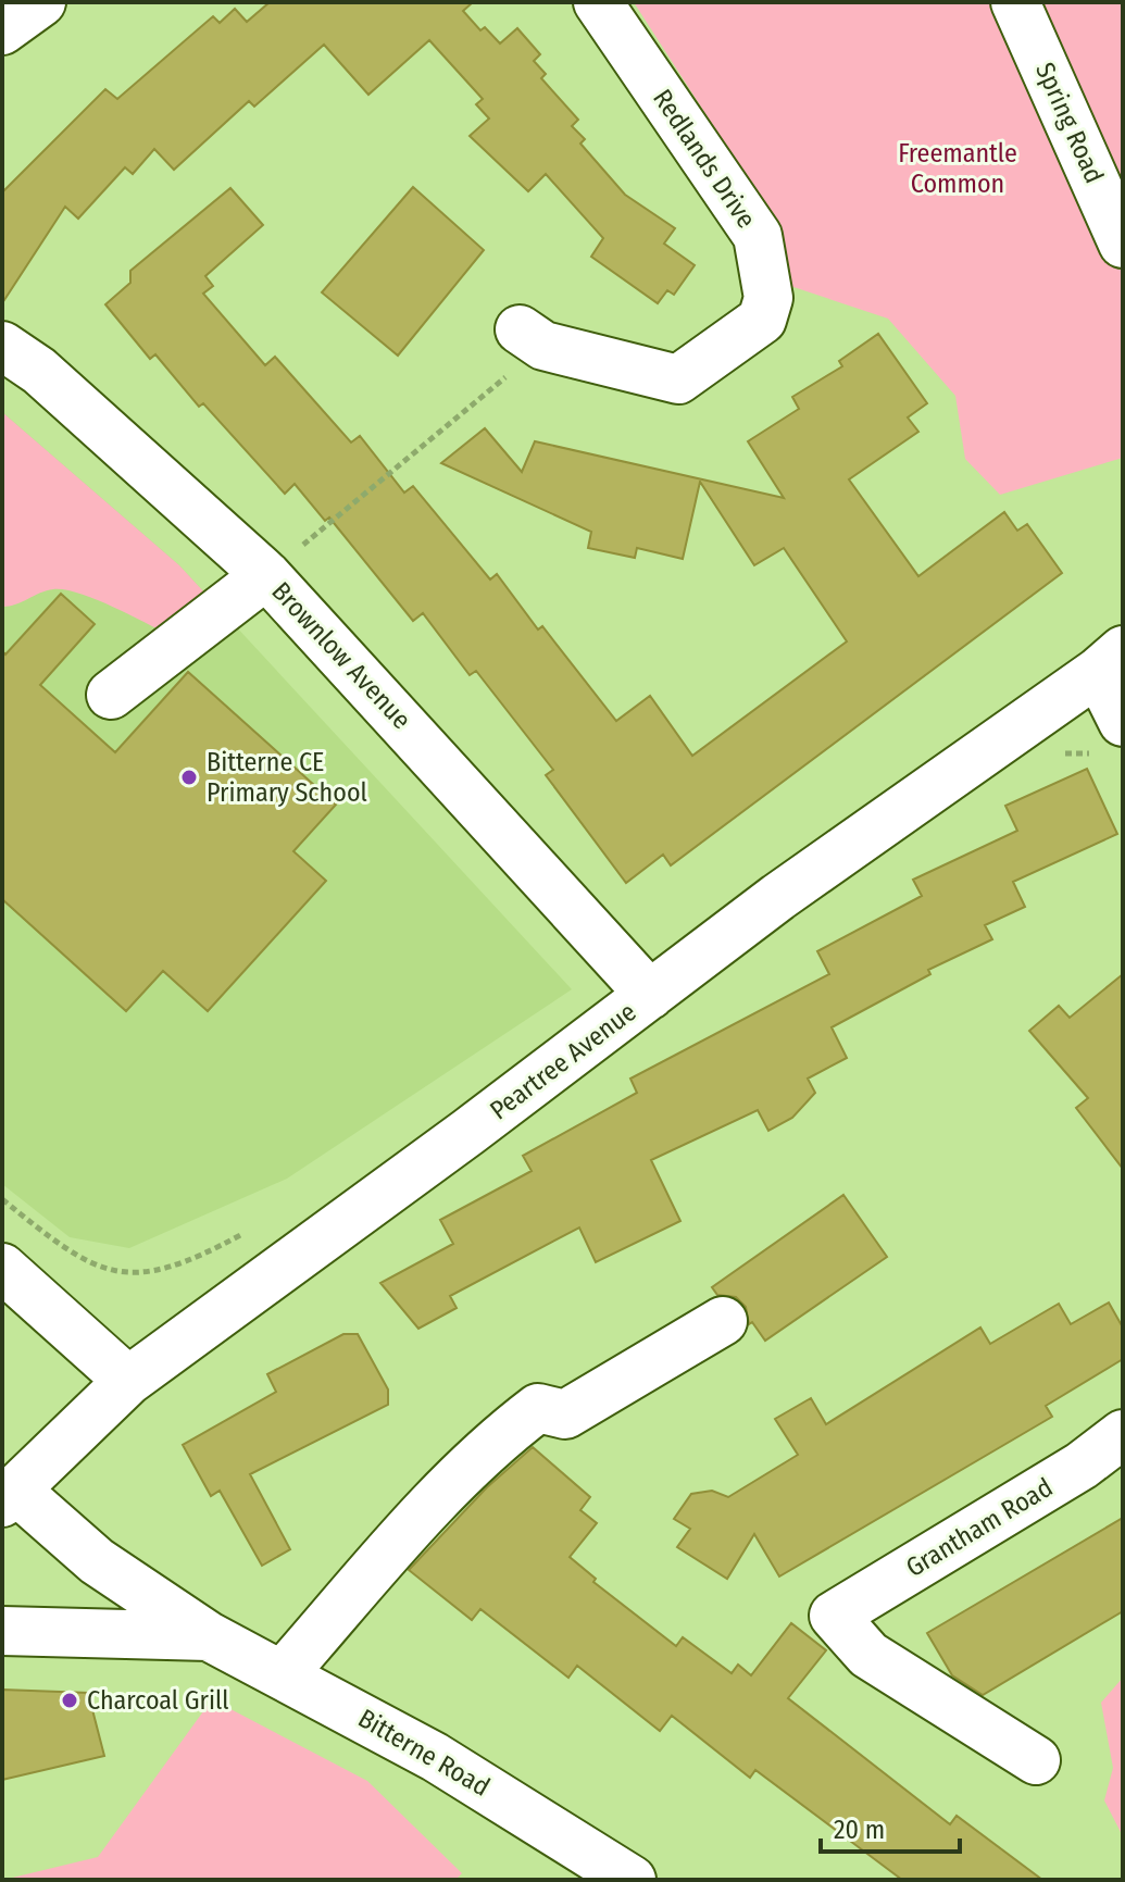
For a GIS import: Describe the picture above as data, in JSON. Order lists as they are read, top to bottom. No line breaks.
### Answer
{"streets":{"street":["Spring Road","Redlands Drive","Brownlow Avenue","Peartree Avenue","Grantham Road","Bitterne Road"]},"crossings":[["Brownlow Avenue","Peartree Avenue"],["Peartree Avenue","Bitterne Road"]],"parks":["Freemantle Common"],"places":["Bitterne CE Primary School","Charcoal Grill"],"scale_bar":"20 m"}
